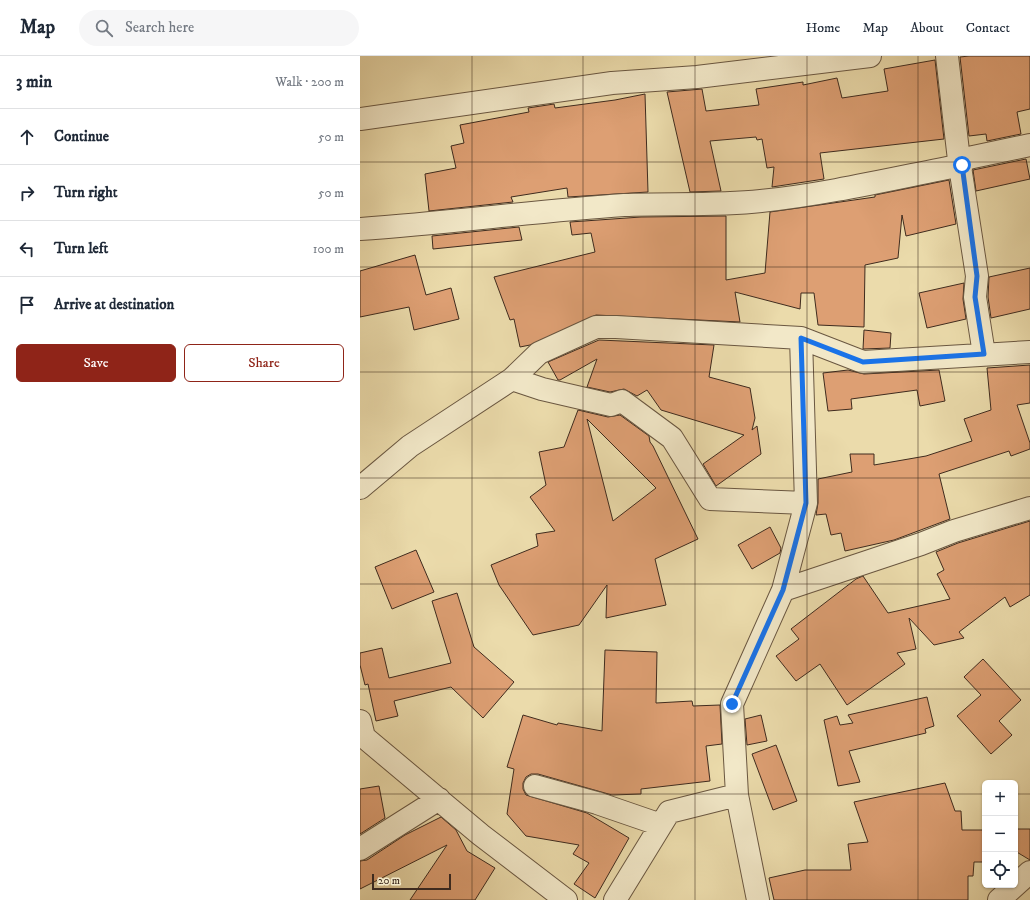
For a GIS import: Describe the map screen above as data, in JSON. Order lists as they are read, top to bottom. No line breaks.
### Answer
{"scale_bar":"20 m","page":{"header":"Map","search":"Search here","nav":["Home","Map","About","Contact"],"heading":["3 min","Walk · 200 m"],"list":[["Continue","50 m"],["Turn right","50 m"],["Turn left","100 m"],"Arrive at destination"],"buttons":["Save","Share"],"map_buttons":["+","−"],"scale":"20 m"}}
